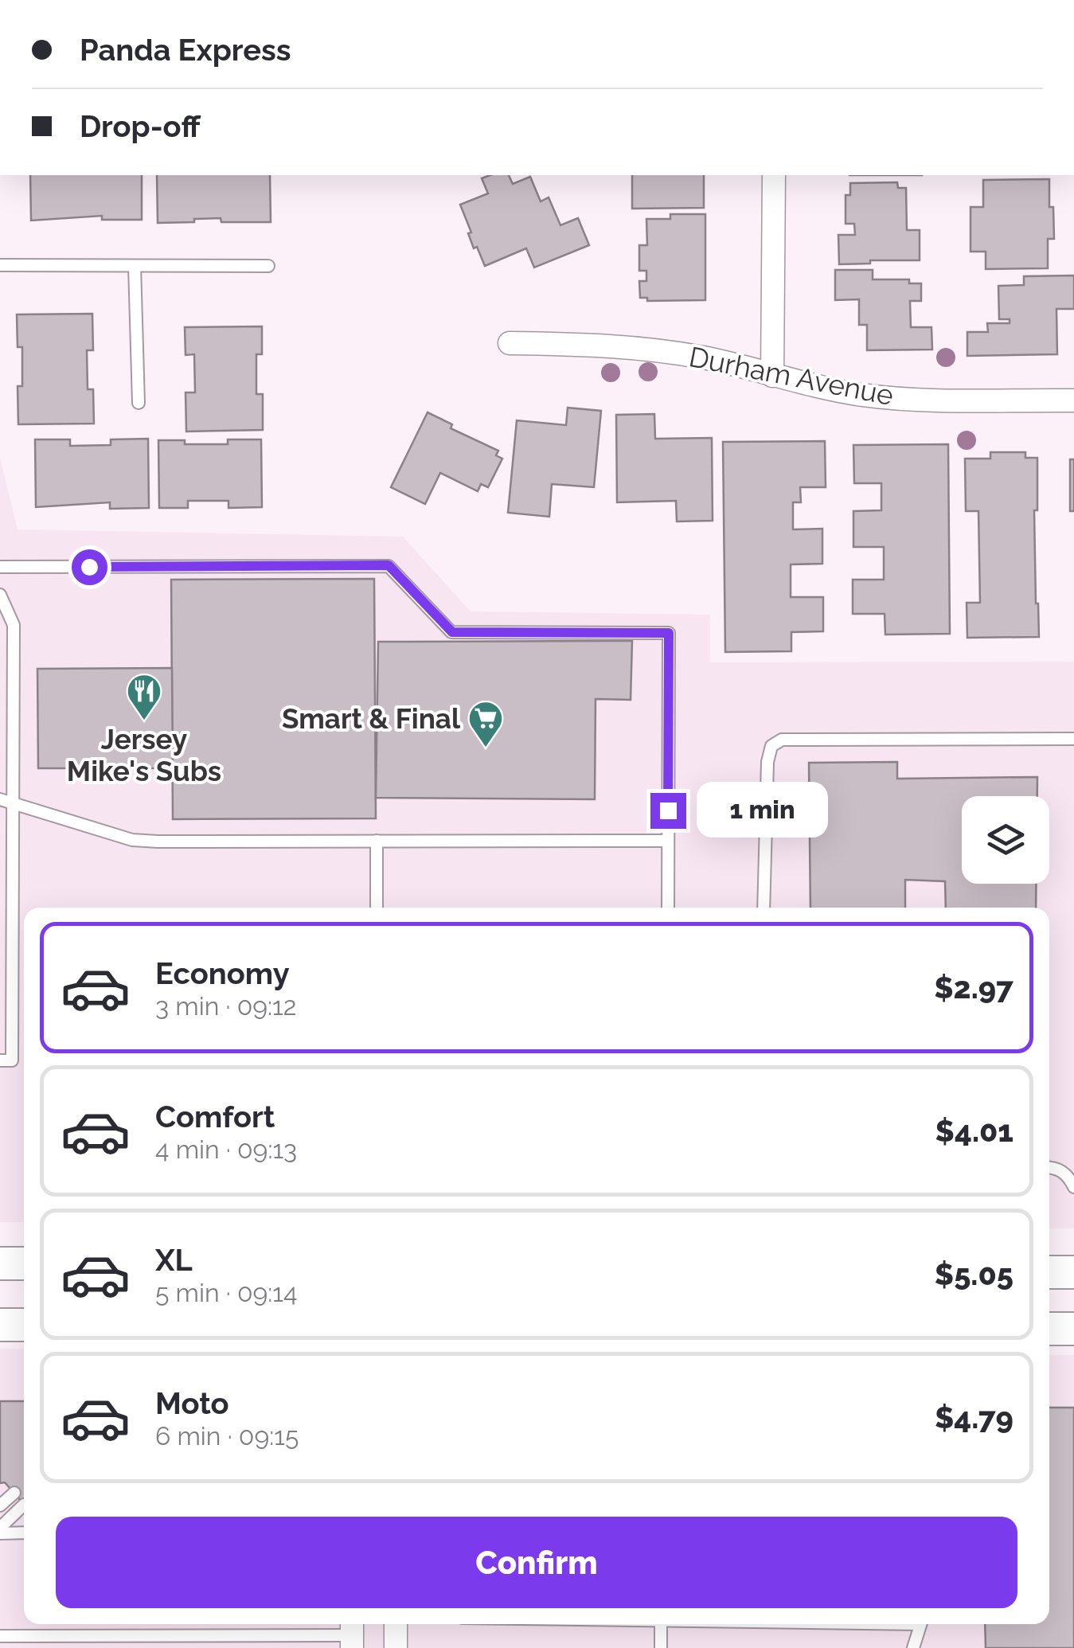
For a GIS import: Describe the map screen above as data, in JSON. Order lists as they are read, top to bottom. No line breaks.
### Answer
{"streets":{"street":["Durham Avenue"]},"places":{"restaurant":["Jersey Mike's Subs"],"supermarket":["Smart & Final"]},"page":{"banner":["Panda Express","Drop-off"],"bubble":"1 min","list":[{"name":"Economy","note":"3 min · 09:12","value":"$2.97"},{"name":"Comfort","note":"4 min · 09:13","value":"$4.01"},{"name":"XL","note":"5 min · 09:14","value":"$5.05"},{"name":"Moto","note":"6 min · 09:15","value":"$4.79"}],"buttons":"Confirm"}}
